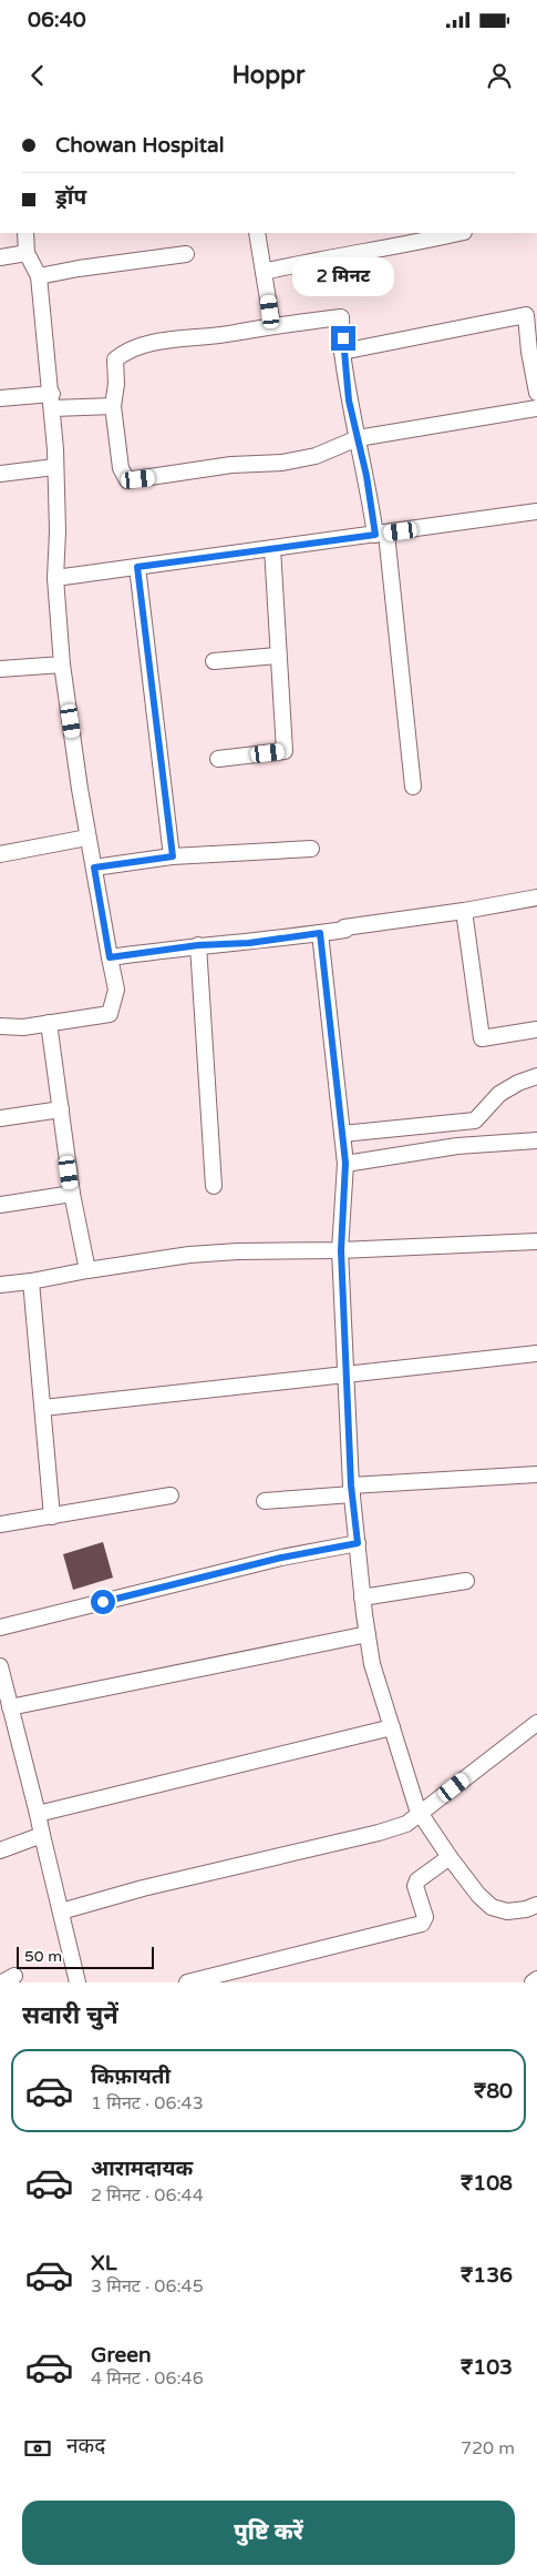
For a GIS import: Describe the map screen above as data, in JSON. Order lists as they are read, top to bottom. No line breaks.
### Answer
{"scale_bar":"50 m","page":{"status":"06:40","header":"Hoppr","banner":["Chowan Hospital","ड्रॉप"],"bubble":"2 मिनट","scale":"50 m","heading":"सवारी चुनें","list":[{"name":"किफ़ायती","note":"1 मिनट · 06:43","value":"₹80"},{"name":"आरामदायक","note":"2 मिनट · 06:44","value":"₹108"},{"name":"XL","note":"3 मिनट · 06:45","value":"₹136"},{"name":"Green","note":"4 मिनट · 06:46","value":"₹103"}],"pay":["नकद","720 m"],"buttons":"पुष्टि करें"}}
